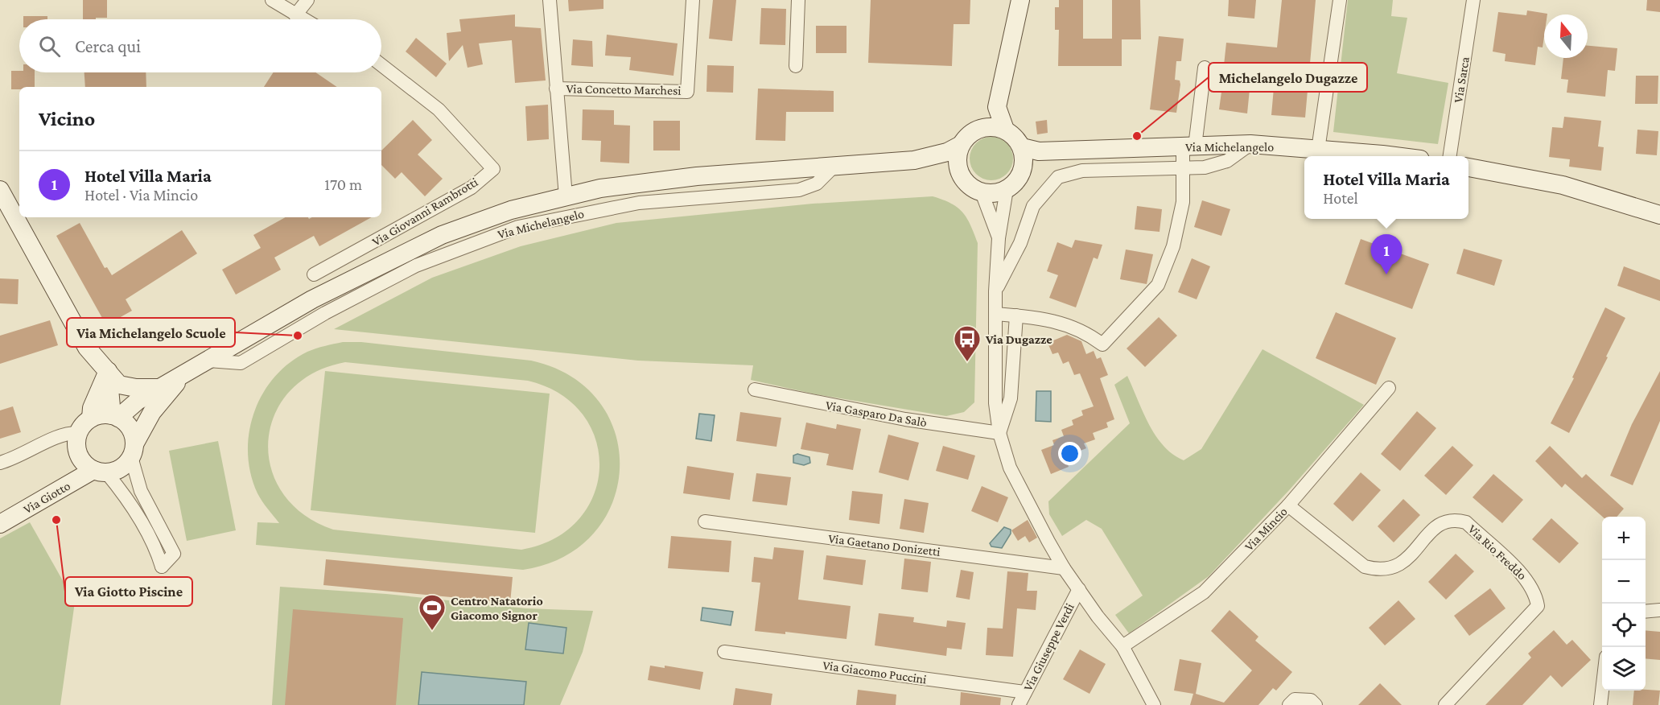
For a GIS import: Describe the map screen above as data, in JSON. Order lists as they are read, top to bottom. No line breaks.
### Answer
{"streets":{"street":["Via Sarca","Via Concetto Marchesi","Via Michelangelo","Via Giovanni Rambrotti","Via Gasparo Da Salò","Via Giotto","Via Mincio","Via Gaetano Donizetti","Via Rio Freddo","Via Giuseppe Verdi","Via Giacomo Puccini"]},"crossings":[["Via Michelangelo","Via Giotto"],["Via Mincio","Via Rio Freddo"],["Via Giuseppe Verdi","Via Giacomo Puccini"]],"places":{"other":["Michelangelo Dugazze","Via Michelangelo Scuole","Via Giotto Piscine"],"bus stop":["Via Dugazze"],"sports":["Centro Natatorio Giacomo Signor"]},"north":"top","page":{"search":"Cerca qui","heading":"Vicino","list":[{"mark":"1","name":"Hotel Villa Maria","note":"Hotel · Via Mincio","value":"170 m"}],"popup":["Hotel Villa Maria","Hotel"],"pins":"1","map_buttons":["+","−"]}}
